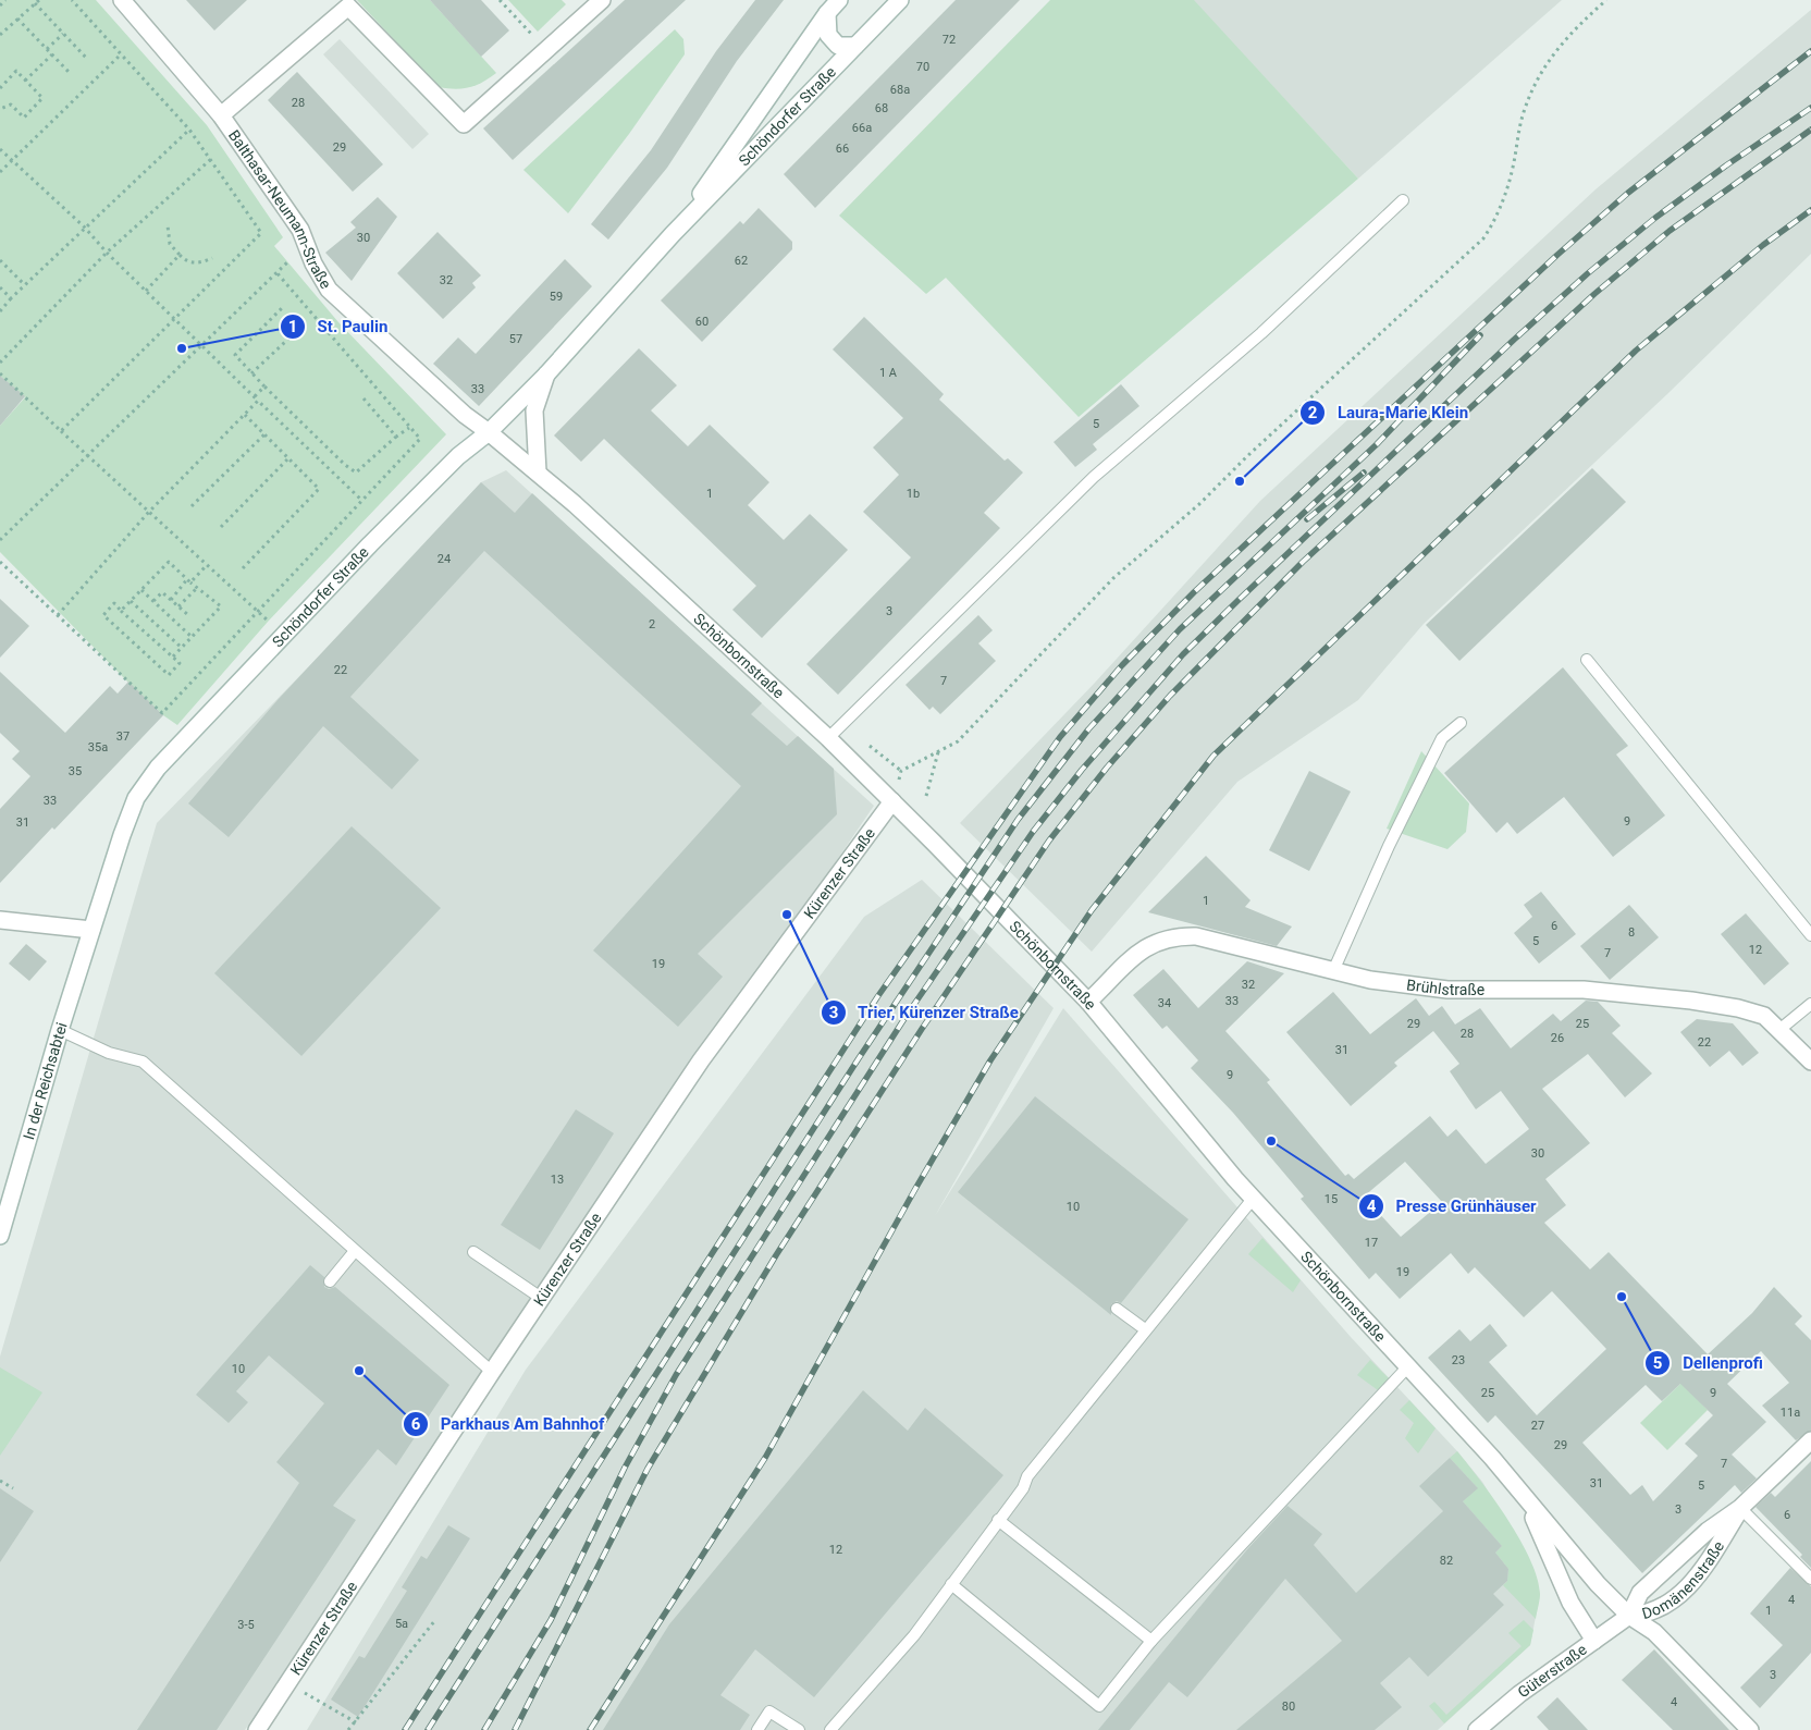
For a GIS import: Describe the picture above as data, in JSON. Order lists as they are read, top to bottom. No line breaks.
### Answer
{"streets":{"street":["Schöndorfer Straße","Balthasar-Neumann-Straße","Schönbornstraße","Kürenzer Straße","Brühlstraße","In der Reichsabtei","Domänenstraße","Güterstraße"]},"crossings":[["Schöndorfer Straße","Balthasar-Neumann-Straße"],["Schöndorfer Straße","Schönbornstraße"],["Schöndorfer Straße","In der Reichsabtei"],["Balthasar-Neumann-Straße","Schönbornstraße"],["Schönbornstraße","Kürenzer Straße"],["Schönbornstraße","Brühlstraße"],["Schönbornstraße","Domänenstraße"],["Schönbornstraße","Güterstraße"],["Domänenstraße","Güterstraße"]],"places":["St. Paulin","Laura-Marie Klein","Trier, Kürenzer Straße","Presse Grünhäuser","Dellenprofi","Parkhaus Am Bahnhof"],"house_numbers":["72","70","68a","28","68","66a","29","66","30","62","32","59","60","57","1 A","33","5","1","1b","24","3","2","22","7","37","35a","35","33","9","31","1","6","8","5","12","7","19","32","33","34","29","25","28","26","22","31","9","30","13","15","10","17","19","23","10","25","9","11a","27","29","7","31","5","3","6","12","82","4","1","5a","3-5","3","4","80"]}
